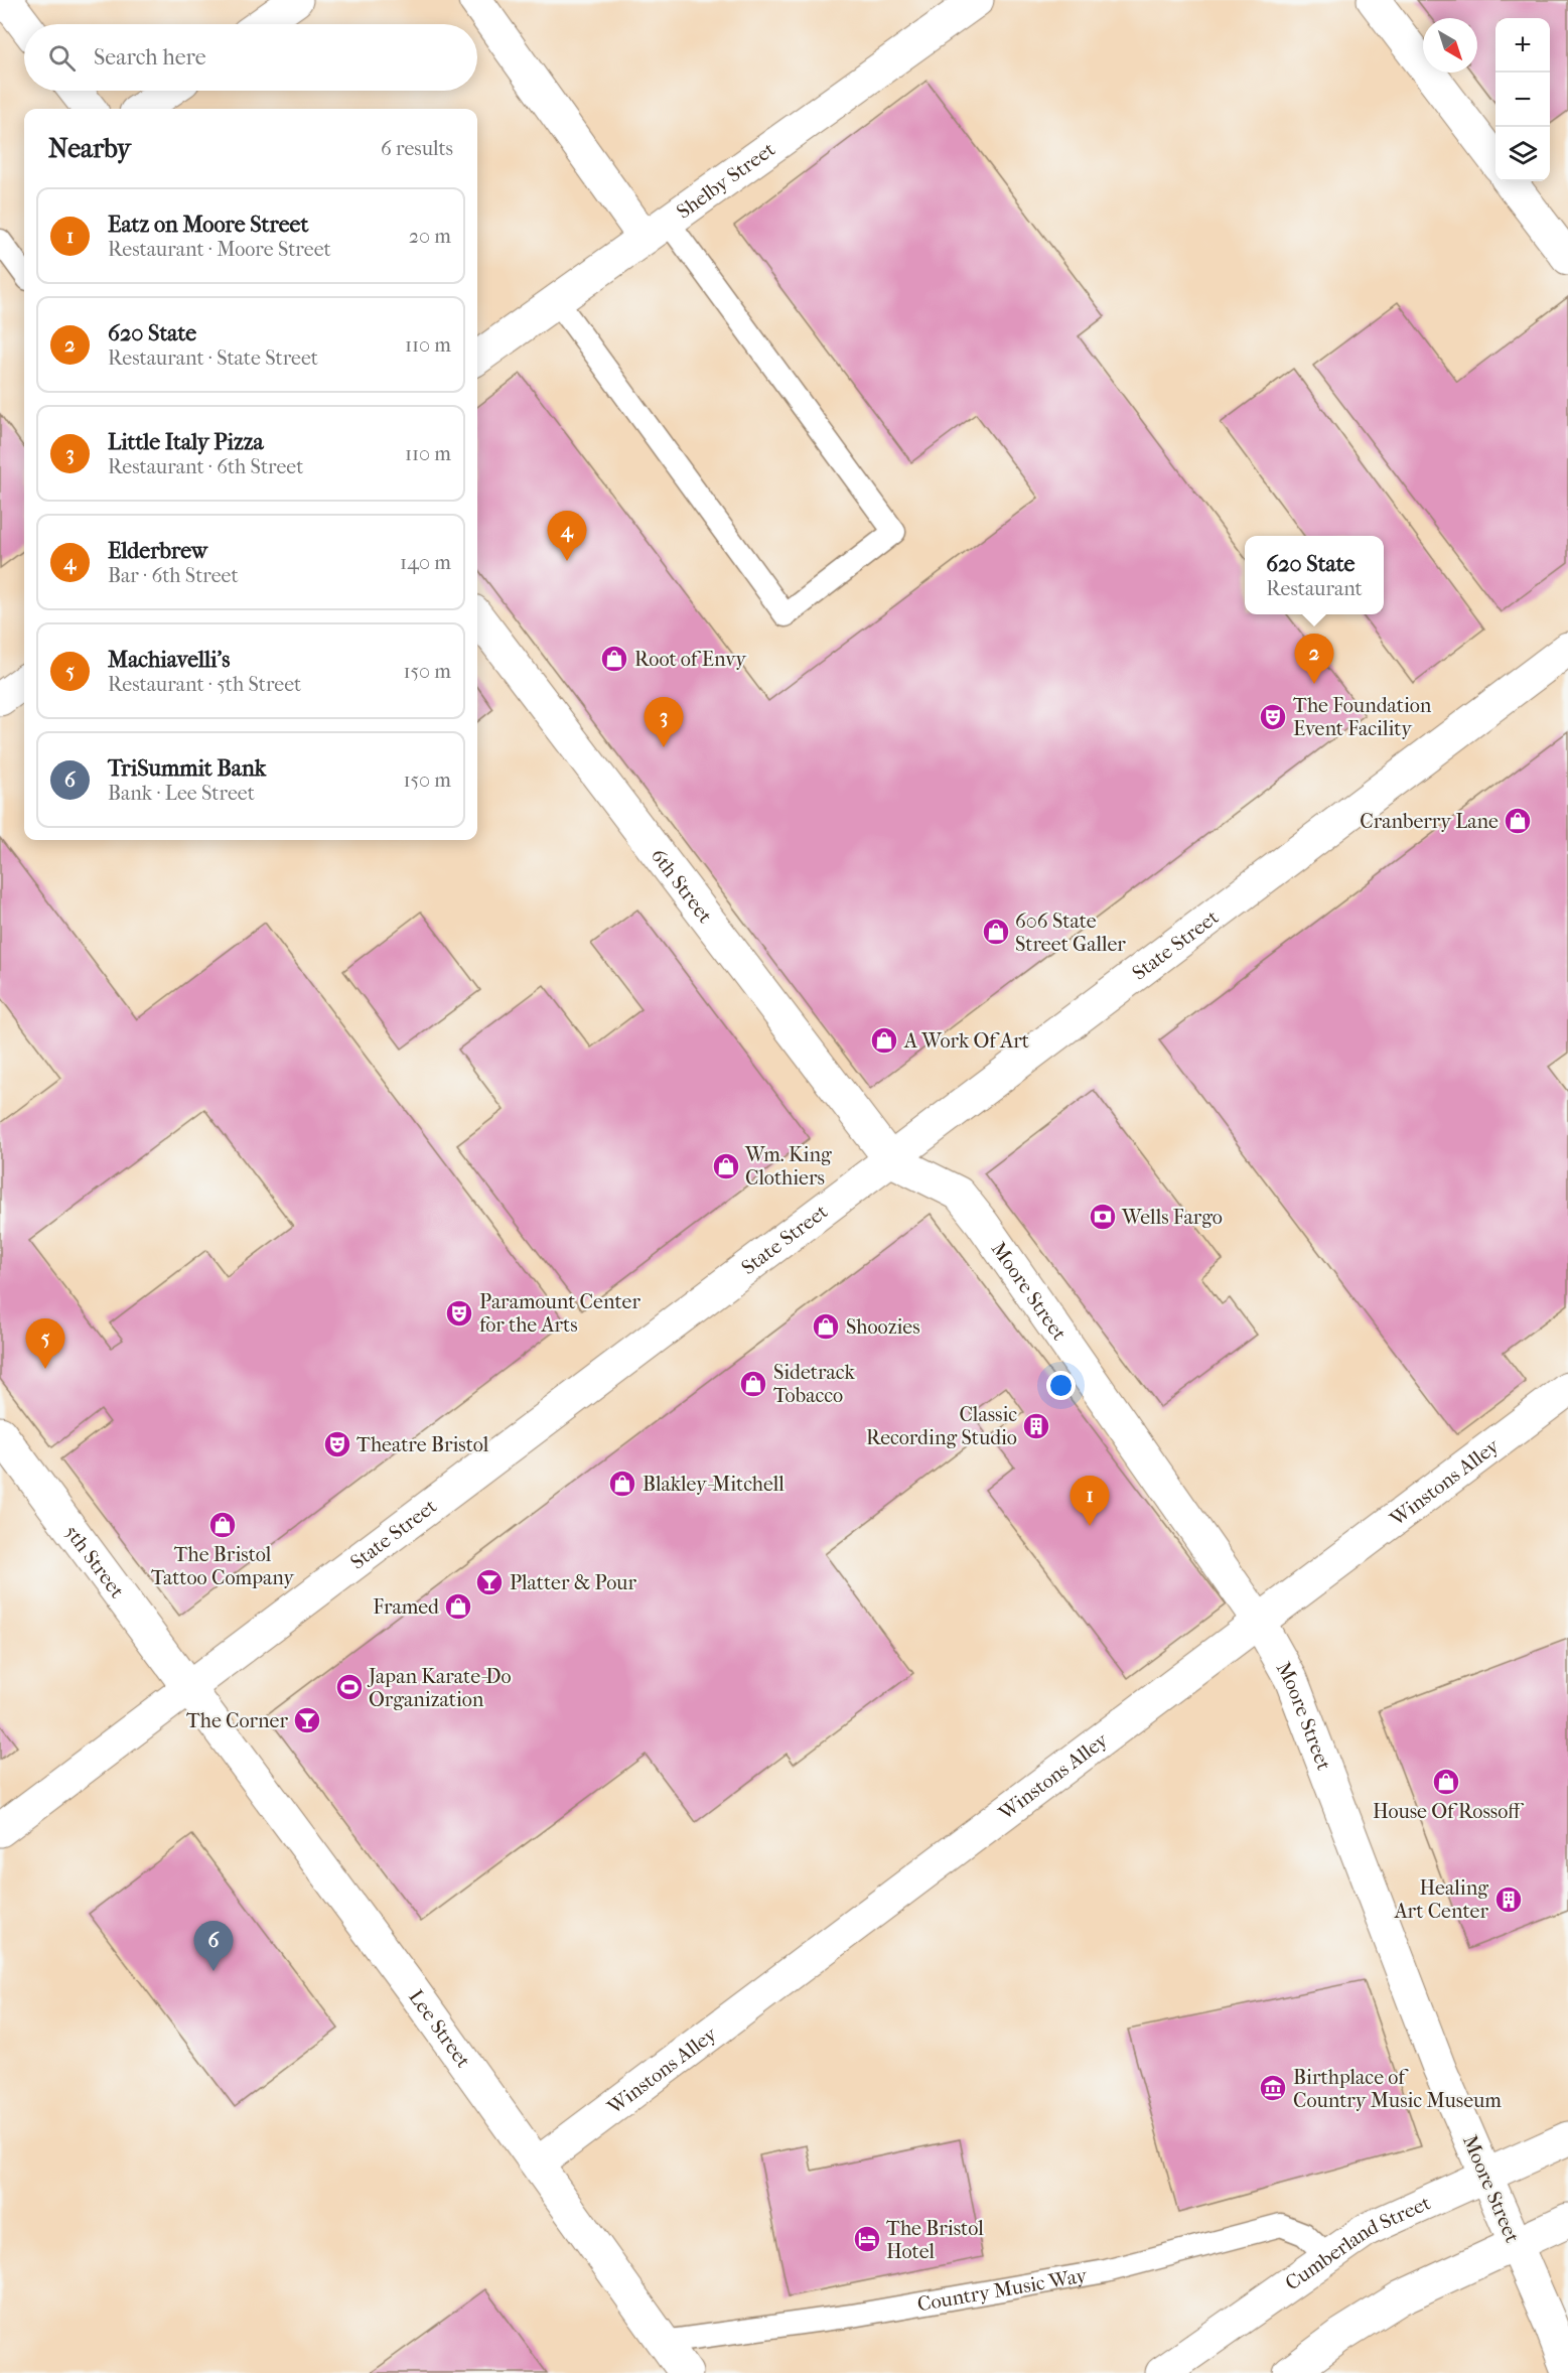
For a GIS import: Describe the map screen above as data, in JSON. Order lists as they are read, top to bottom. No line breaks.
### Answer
{"streets":{"street":["Shelby Street","6th Street","State Street","Moore Street","Winstons Alley","5th Street","Lee Street","Cumberland Street"],"lane":["Country Music Way"]},"crossings":[["6th Street","State Street"],["6th Street","Moore Street"],["State Street","Moore Street"],["State Street","5th Street"],["State Street","Lee Street"],["Moore Street","Winstons Alley"],["Moore Street","Cumberland Street"],["Winstons Alley","Lee Street"],["5th Street","Lee Street"],["Lee Street","Country Music Way"],["Cumberland Street","Country Music Way"]],"places":{"shop":["Root of Envy","Cranberry Lane","606 State Street Galler","A Work Of Art","Wm. King Clothiers","Shoozies","Sidetrack Tobacco","Blakley-Mitchell","The Bristol Tattoo Company","Framed","House Of Rossoff"],"theatre":["The Foundation Event Facility","Paramount Center for the Arts","Theatre Bristol"],"bank":["Wells Fargo"],"building":["Classic Recording Studio","Healing Art Center"],"bar":["Platter & Pour","The Corner"],"sports":["Japan Karate-Do Organization"],"museum":["Birthplace of Country Music Museum"],"hotel":["The Bristol Hotel"]},"north":"bottom right","page":{"map_buttons":["+","−"],"search":"Search here","heading":["Nearby","6 results"],"list":[{"mark":"1","name":"Eatz on Moore Street","note":"Restaurant · Moore Street","value":"20 m"},{"mark":"2","name":"620 State","note":"Restaurant · State Street","value":"110 m"},{"mark":"3","name":"Little Italy Pizza","note":"Restaurant · 6th Street","value":"110 m"},{"mark":"4","name":"Elderbrew","note":"Bar · 6th Street","value":"140 m"},{"mark":"5","name":"Machiavelli's","note":"Restaurant · 5th Street","value":"150 m"},{"mark":"6","name":"TriSummit Bank","note":"Bank · Lee Street","value":"150 m"}],"pins":["4","2","3","5","1","6"],"popup":["620 State","Restaurant"]}}
